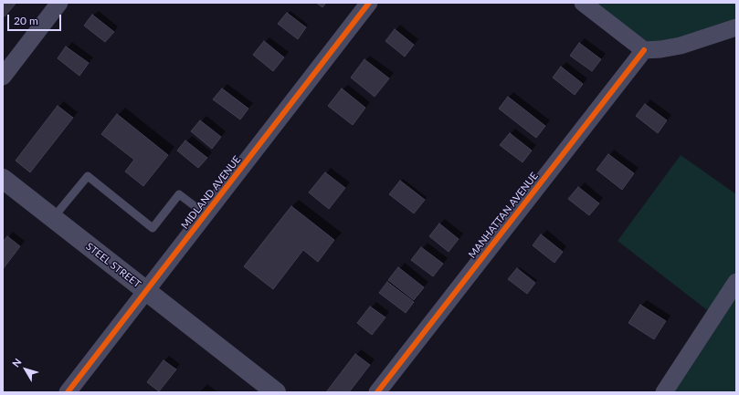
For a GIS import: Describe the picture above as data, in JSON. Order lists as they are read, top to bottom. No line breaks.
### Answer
{"streets":{"street":["MIDLAND AVENUE","MANHATTAN AVENUE","STEEL STREET"]},"crossings":[["MIDLAND AVENUE","STEEL STREET"]],"scale_bar":"20 m","north":"top left"}
